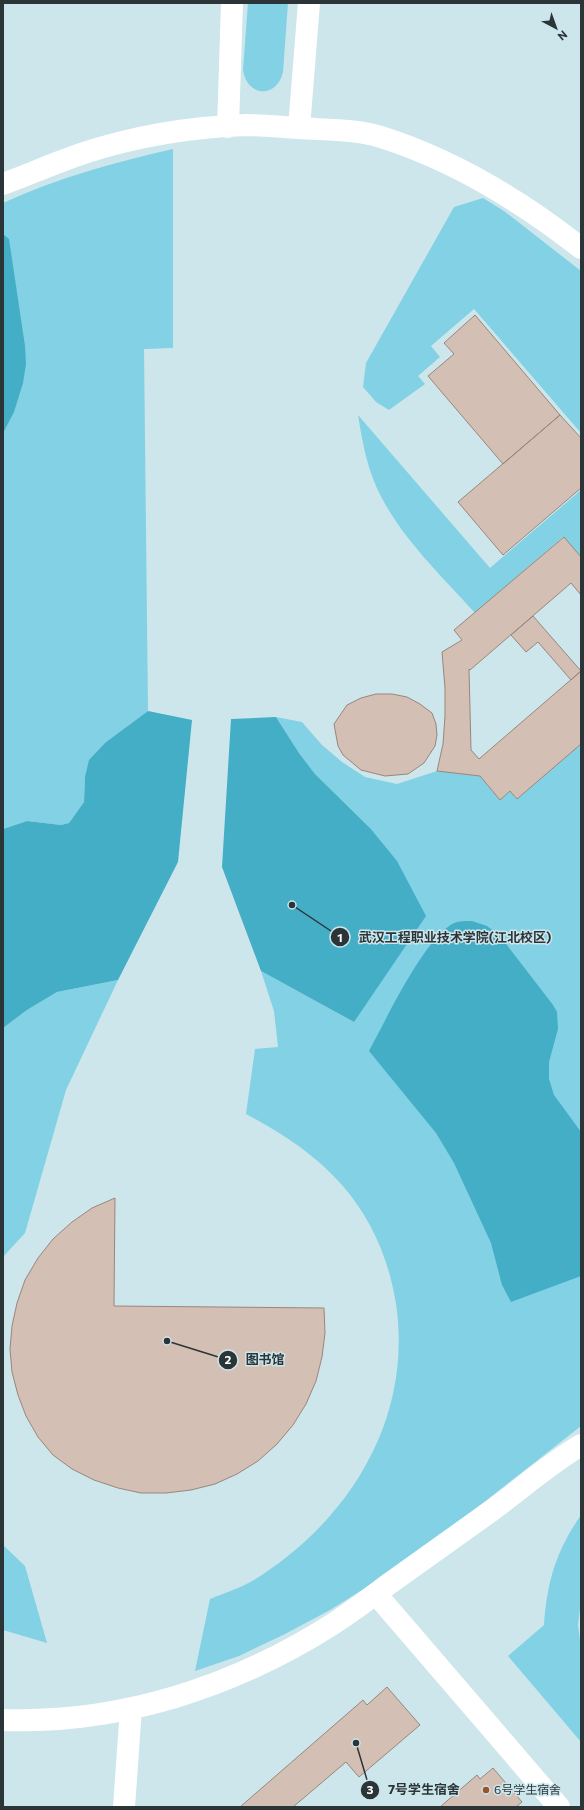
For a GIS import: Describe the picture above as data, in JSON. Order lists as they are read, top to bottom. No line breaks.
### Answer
{"places":["武汉工程职业技术学院(江北校区)","图书馆","7号学生宿舍","6号学生宿舍"],"north":"bottom right"}
